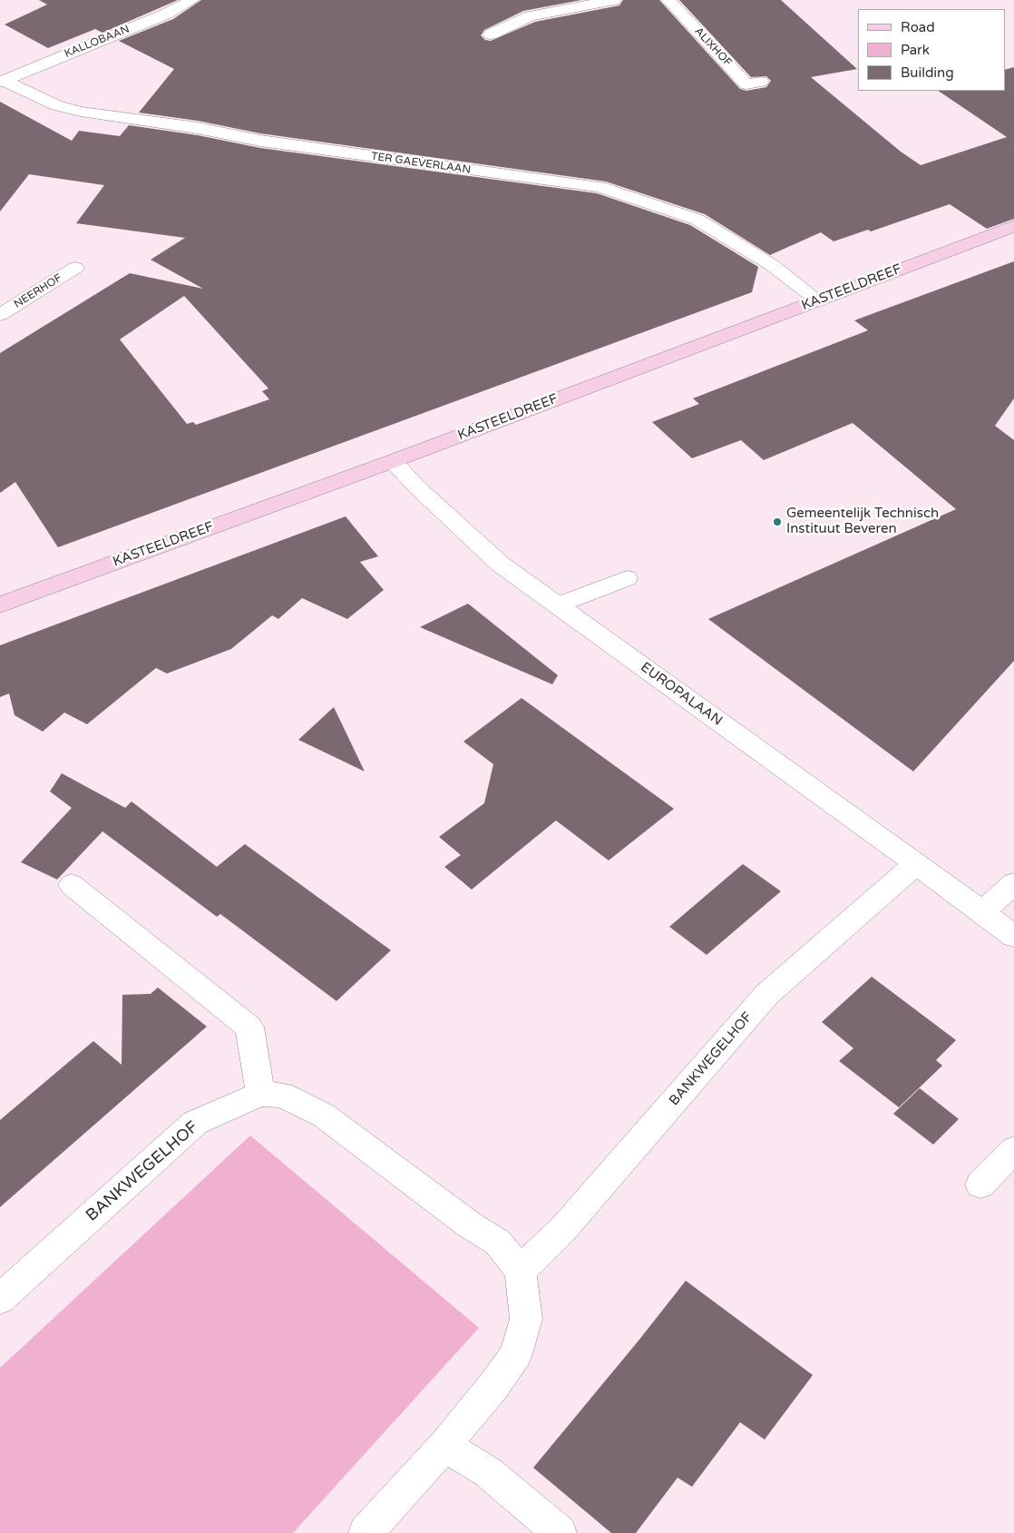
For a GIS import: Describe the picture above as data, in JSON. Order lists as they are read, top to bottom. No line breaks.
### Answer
{"streets":{"street":["KALLOBAAN","ALIXHOF","TER GAEVERLAAN","KASTEELDREEF","NEERHOF","EUROPALAAN","BANKWEGELHOF"]},"crossings":[["KALLOBAAN","TER GAEVERLAAN"],["TER GAEVERLAAN","KASTEELDREEF"],["KASTEELDREEF","EUROPALAAN"],["EUROPALAAN","BANKWEGELHOF"]],"places":["Gemeentelijk Technisch Instituut Beveren"],"legend":["Road","Park","Building"]}
